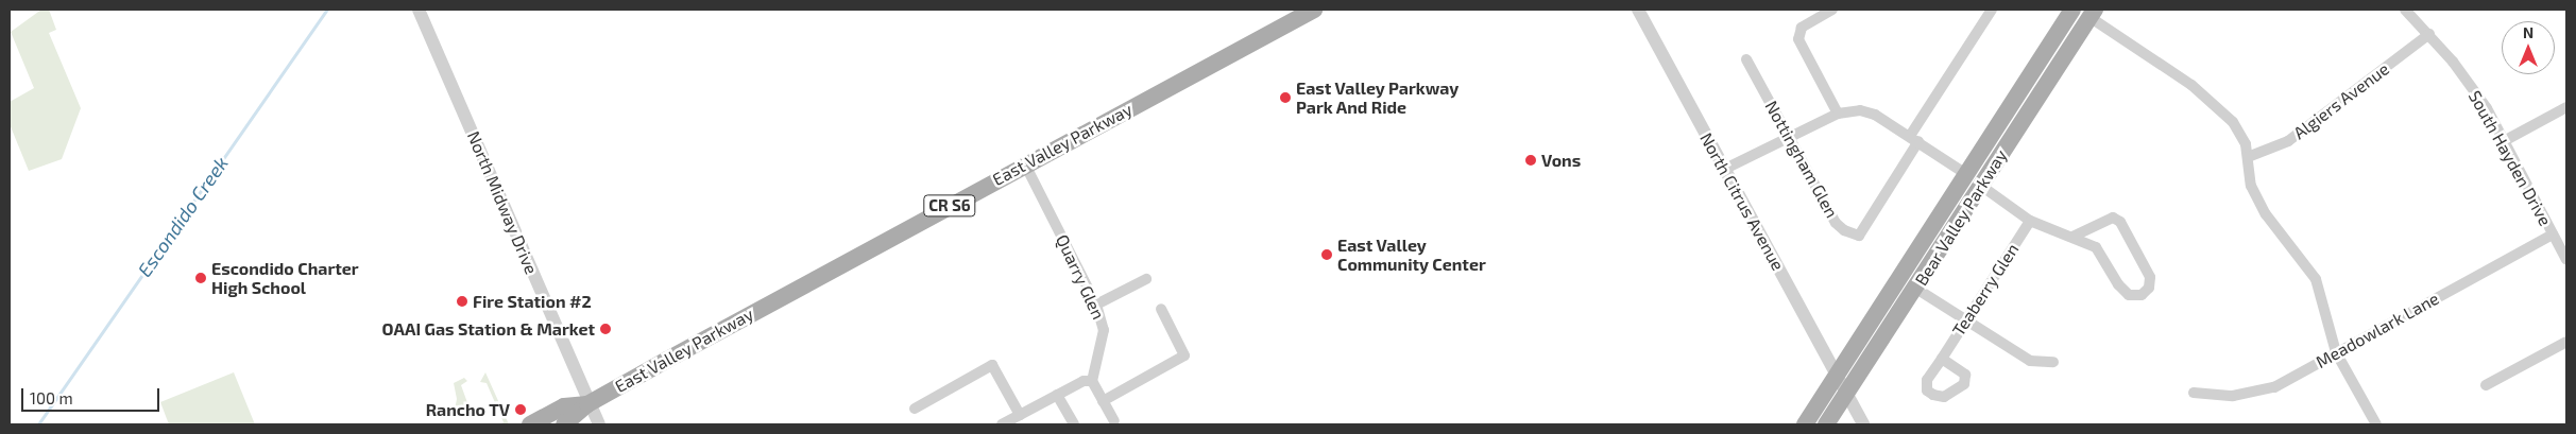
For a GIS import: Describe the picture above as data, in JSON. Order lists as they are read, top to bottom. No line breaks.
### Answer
{"streets":{"main road":["East Valley Parkway","CR S6","Bear Valley Parkway"],"street":["Algiers Avenue","South Hayden Drive","Nottingham Glen","North Citrus Avenue","North Midway Drive","Quarry Glen","Teaberry Glen","Meadowlark Lane"]},"crossings":[["Algiers Avenue","South Hayden Drive"],["East Valley Parkway","North Midway Drive"],["East Valley Parkway","Quarry Glen"],["South Hayden Drive","Meadowlark Lane"],["North Citrus Avenue","Bear Valley Parkway"]],"water":["Escondido Creek"],"places":["East Valley Parkway Park And Ride","Vons","East Valley Community Center","Escondido Charter High School","Fire Station #2","OAAI Gas Station & Market","Rancho TV"],"scale_bar":"100 m","north":"top"}
